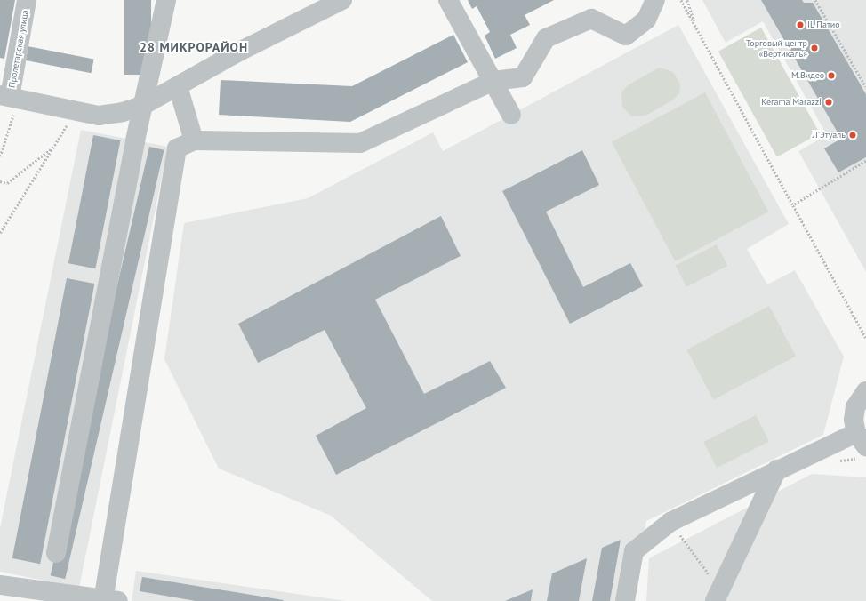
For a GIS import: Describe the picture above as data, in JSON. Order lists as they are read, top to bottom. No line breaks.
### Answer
{"streets":{"street":["Пролетарская улица"]},"districts":["28 МИКРОРАЙОН"],"places":["IL Патио","Торговый центр «Вертикаль»","М.Видео","Kerama Marazzi","Л'Этуаль"]}
